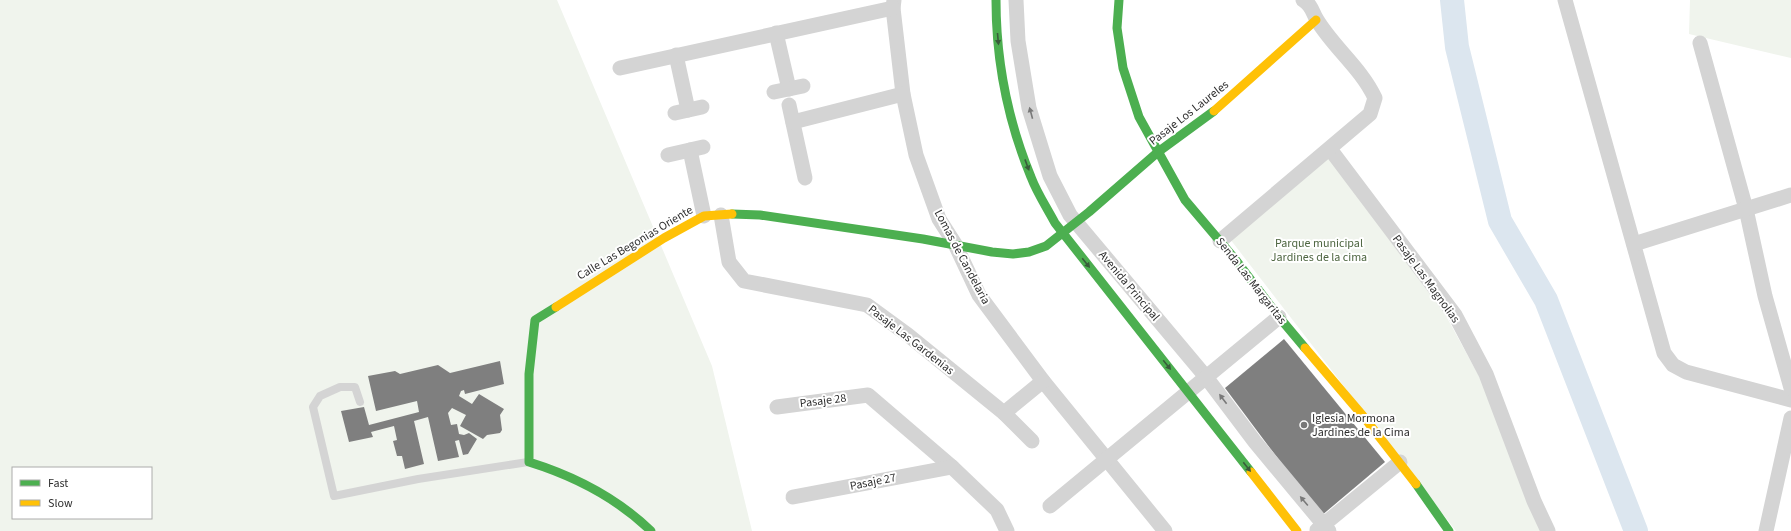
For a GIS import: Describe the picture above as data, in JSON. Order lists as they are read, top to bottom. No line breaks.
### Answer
{"streets":{"street":["Pasaje Los Laureles","Calle Las Begonias Oriente","Lomas de Candelaria","Pasaje Las Magnolias","Senda Las Margaritas","Avenida Principal","Pasaje Las Gardenias","Pasaje 28","Pasaje 27"]},"crossings":[["Pasaje Los Laureles","Calle Las Begonias Oriente"],["Pasaje Los Laureles","Senda Las Margaritas"],["Pasaje Los Laureles","Avenida Principal"],["Calle Las Begonias Oriente","Lomas de Candelaria"],["Calle Las Begonias Oriente","Avenida Principal"],["Calle Las Begonias Oriente","Pasaje Las Gardenias"],["Pasaje 28","Pasaje 27"]],"parks":["Parque municipal Jardines de la cima"],"places":["Iglesia Mormona Jardines de la Cima"],"legend":["Fast","Slow"]}
